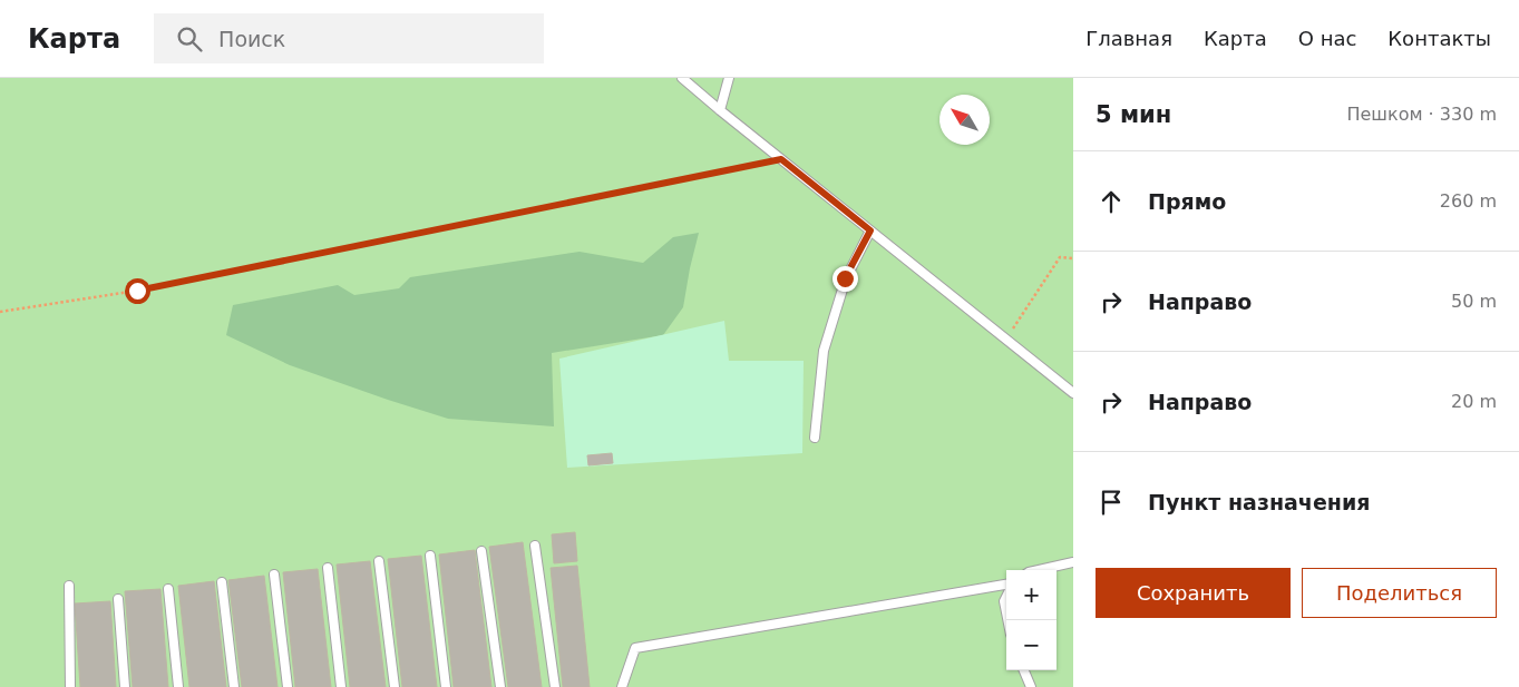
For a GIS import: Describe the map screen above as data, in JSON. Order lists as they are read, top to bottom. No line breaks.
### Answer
{"north":"top left","page":{"header":"Карта","search":"Поиск","nav":["Главная","Карта","О нас","Контакты"],"heading":["5 мин","Пешком · 330 m"],"list":[["Прямо","260 m"],["Направо","50 m"],["Направо","20 m"],"Пункт назначения"],"buttons":["Сохранить","Поделиться"],"map_buttons":["+","−"]}}
